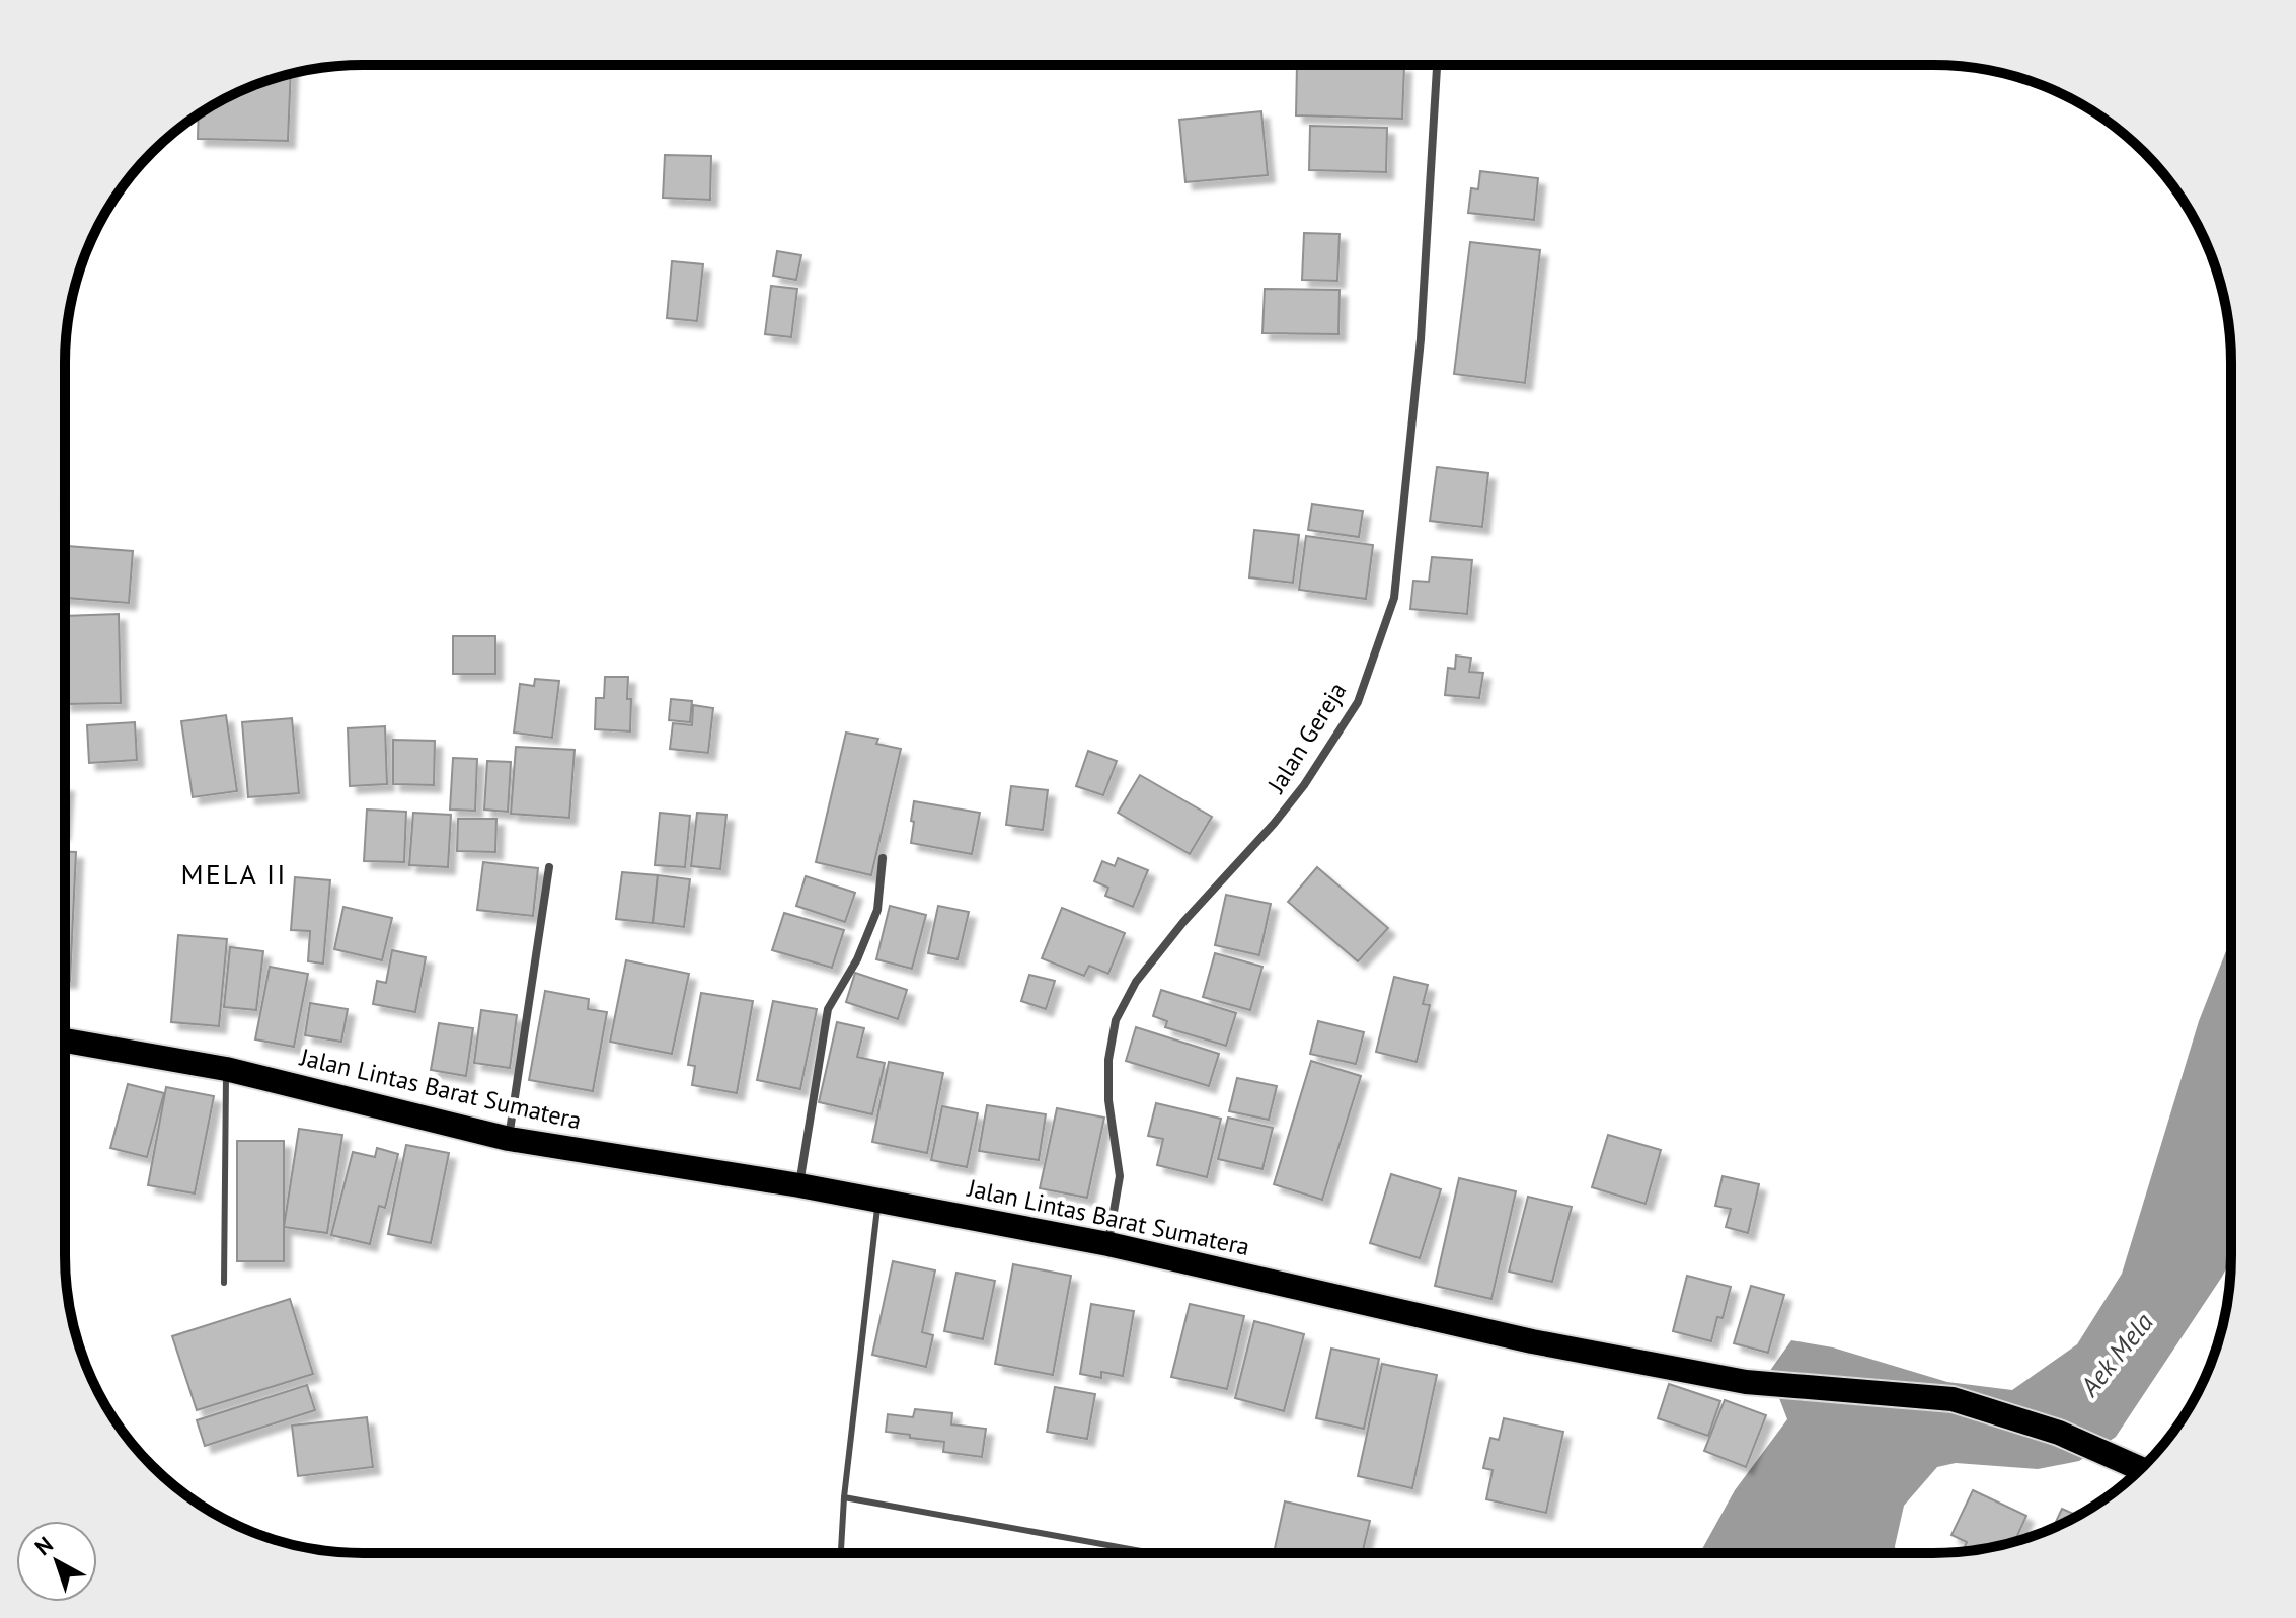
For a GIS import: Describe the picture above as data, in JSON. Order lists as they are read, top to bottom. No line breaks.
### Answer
{"streets":{"highway":["Jalan Lintas Barat Sumatera"],"street":["Jalan Gereja"]},"crossings":[["Jalan Gereja","Jalan Lintas Barat Sumatera"]],"districts":["MELA II"],"water":["Aek Mela"],"north":"top left"}
